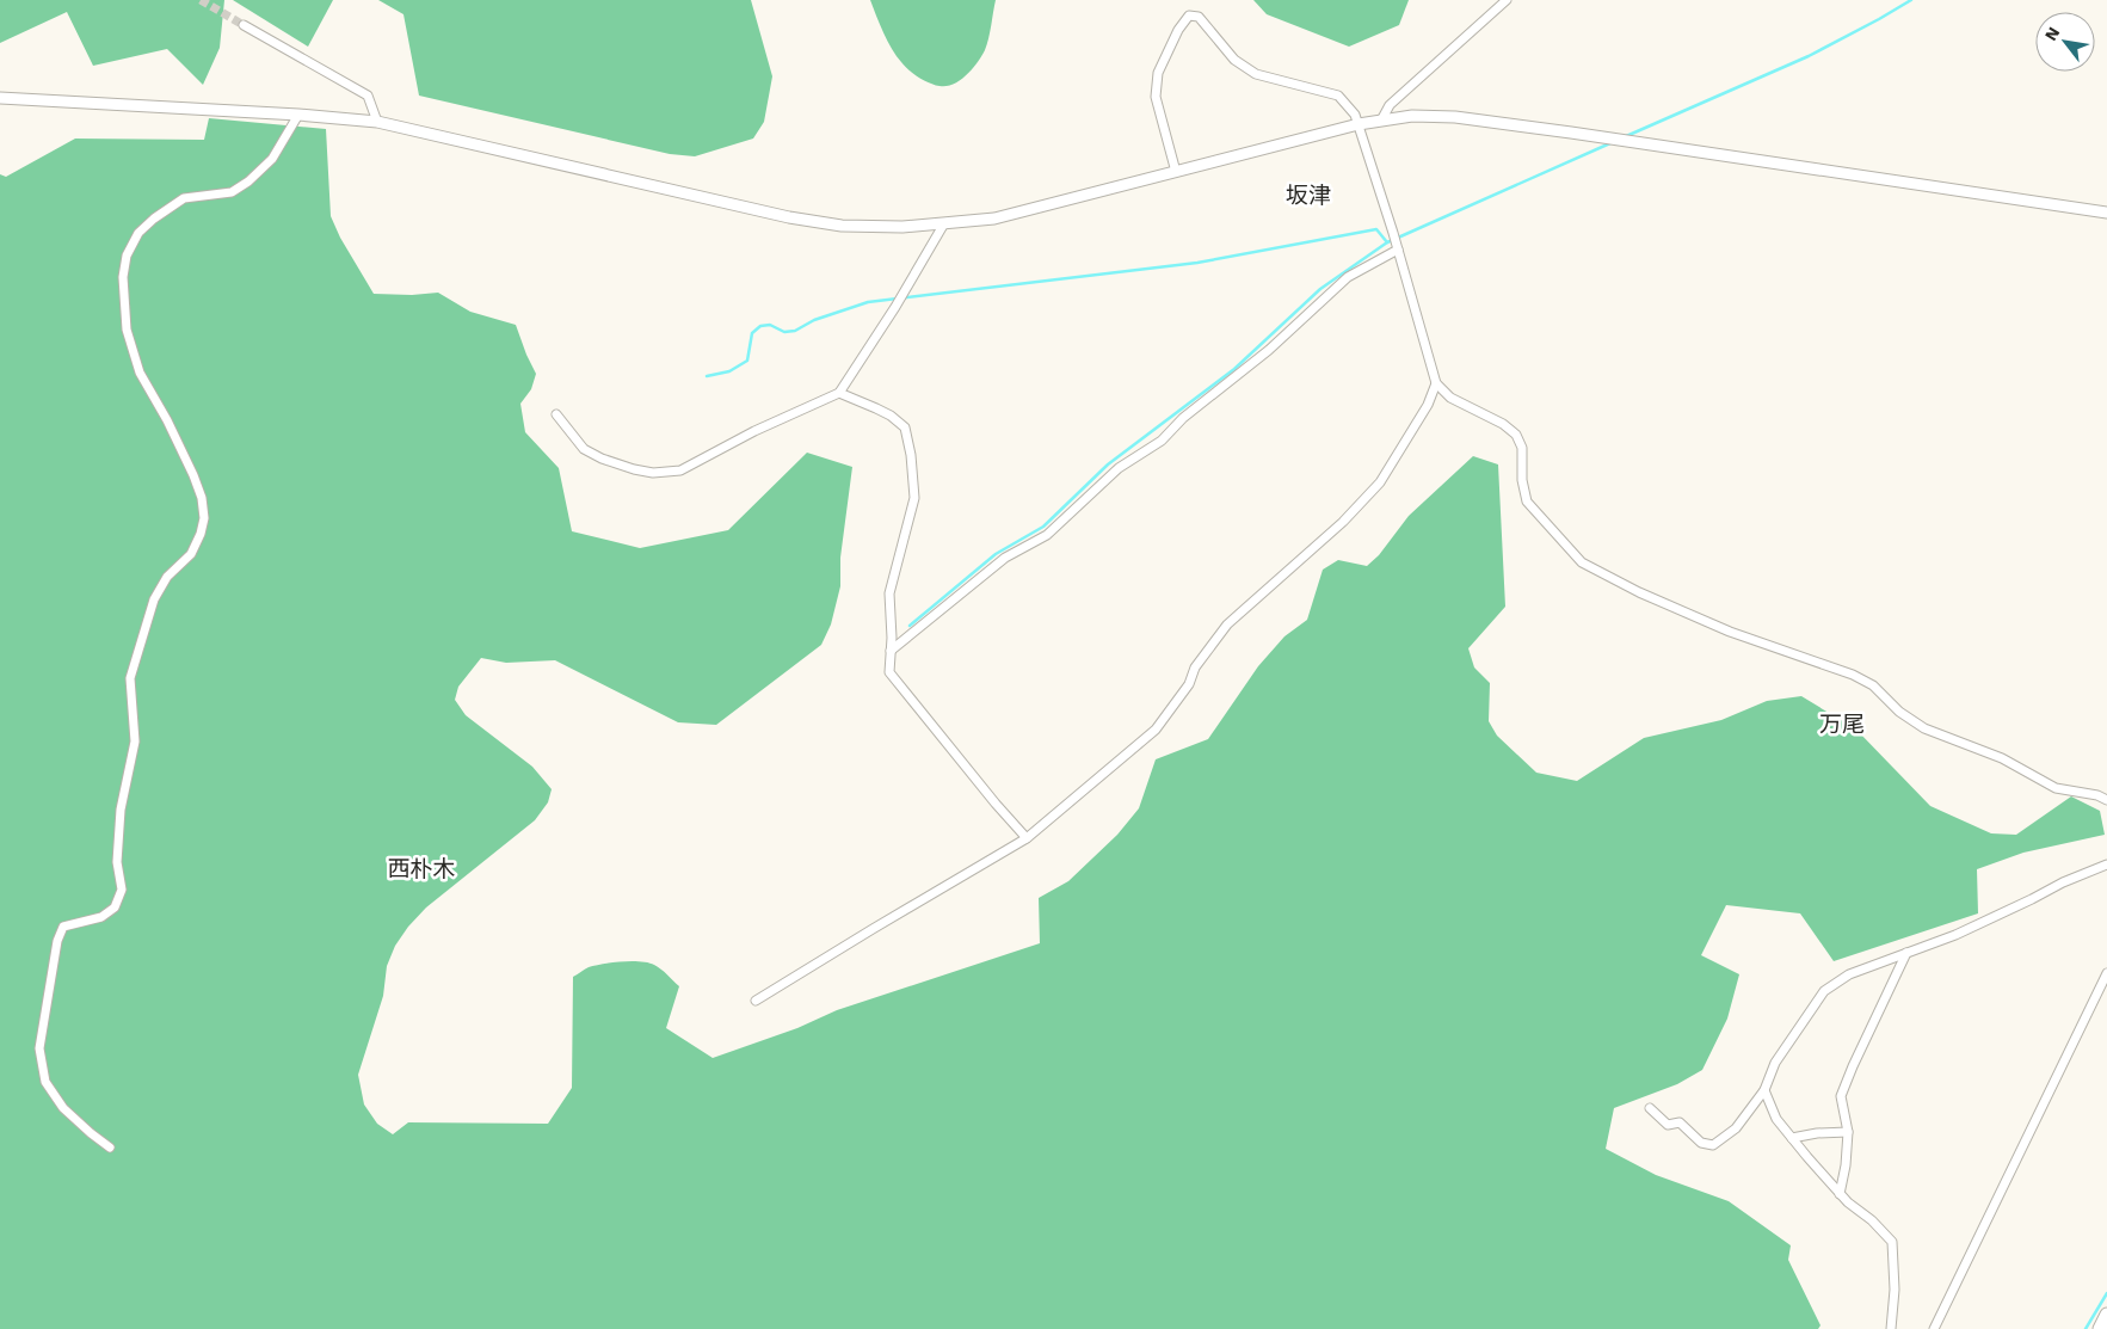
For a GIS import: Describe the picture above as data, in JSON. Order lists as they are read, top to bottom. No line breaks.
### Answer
{"districts":["坂津","万尾","西朴木"],"north":"top left"}
